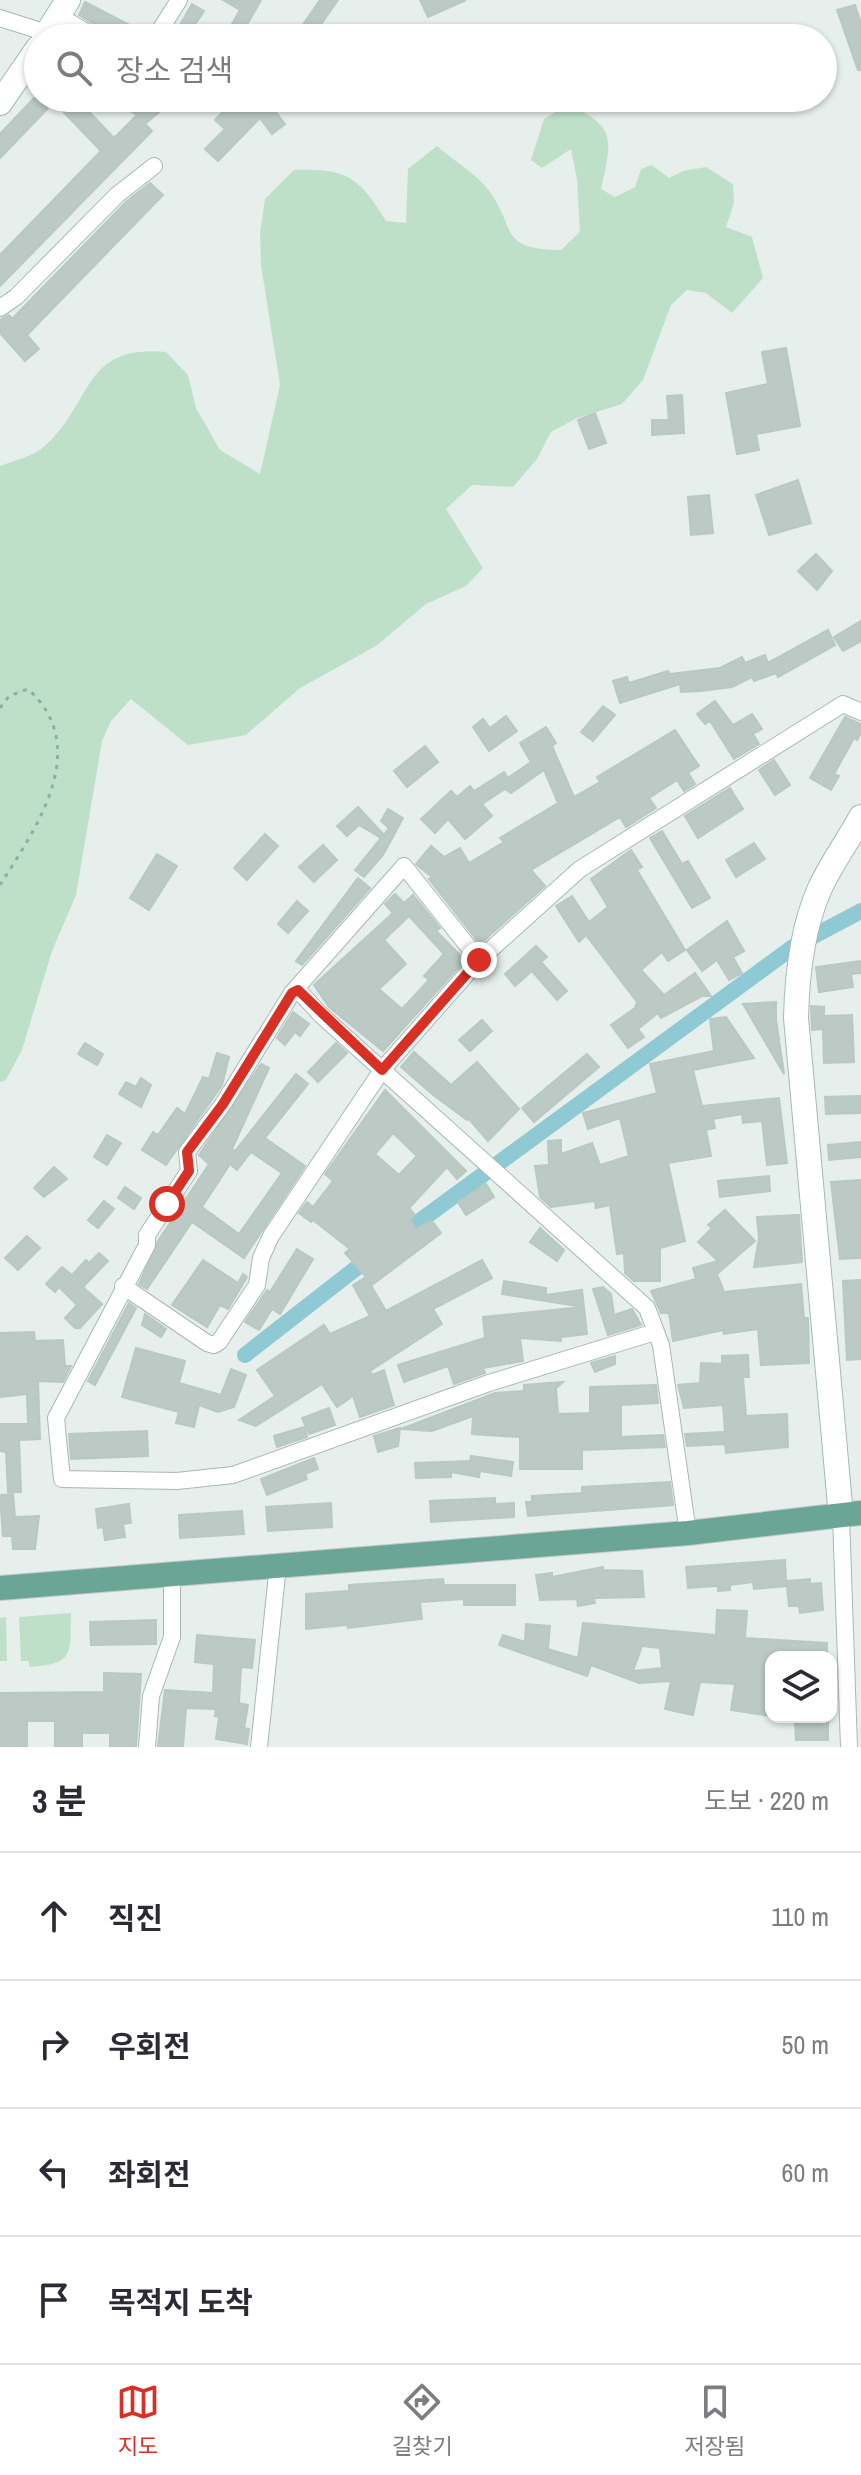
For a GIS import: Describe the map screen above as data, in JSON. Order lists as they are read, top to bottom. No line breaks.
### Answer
{"page":{"search":"장소 검색","heading":["3 분","도보 · 220 m"],"list":[["직진","110 m"],["우회전","50 m"],["좌회전","60 m"],"목적지 도착"],"nav":["지도","길찾기","저장됨"]}}
